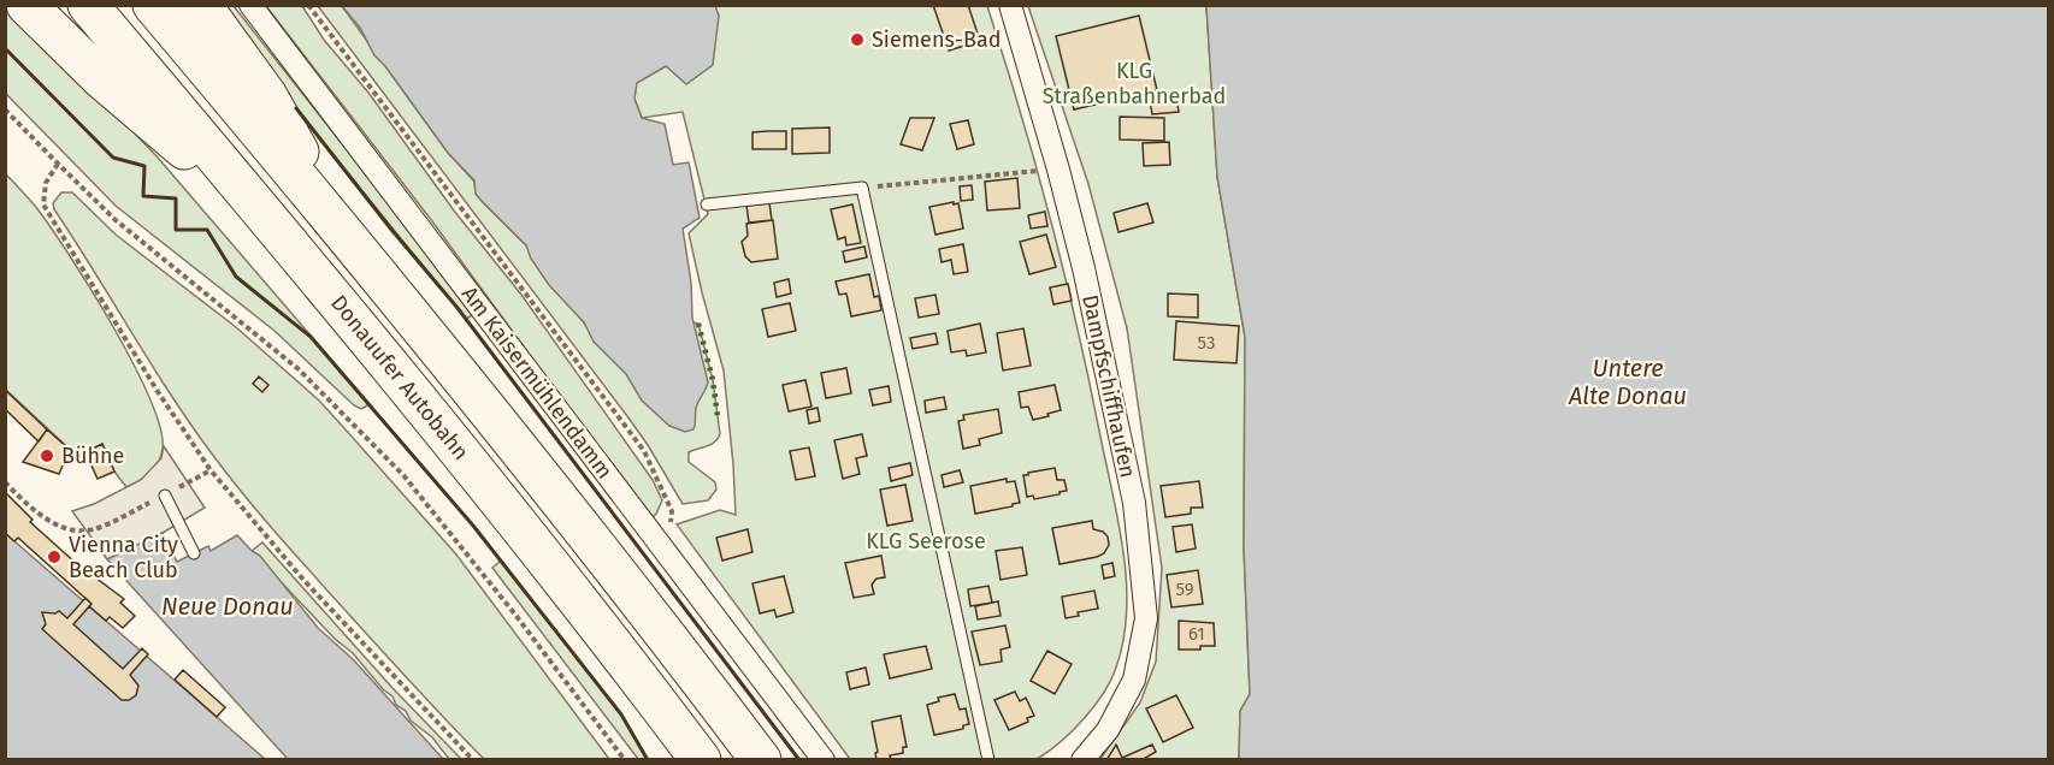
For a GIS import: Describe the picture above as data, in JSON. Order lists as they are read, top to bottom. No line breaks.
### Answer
{"streets":{"highway":["Donauufer Autobahn"],"street":["Am Kaisermühlendamm","Dampfschiffhaufen"]},"water":["Untere Alte Donau","Neue Donau"],"parks":["KLG Straßenbahnerbad","KLG Seerose"],"places":["Siemens-Bad","Bühne","Vienna City Beach Club"],"house_numbers":["53","59","61"]}
